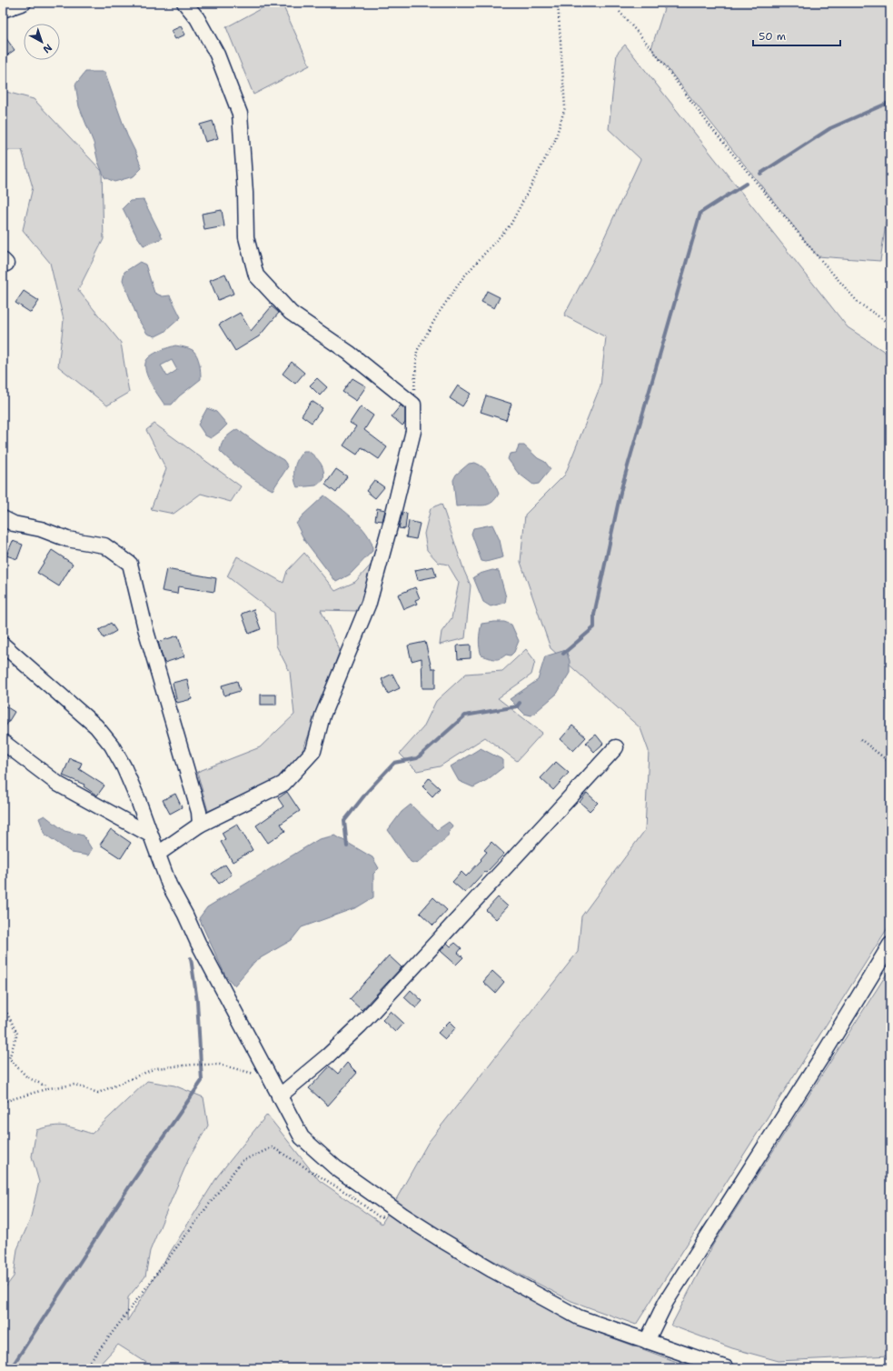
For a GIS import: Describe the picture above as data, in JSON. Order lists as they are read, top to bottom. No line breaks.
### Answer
{"scale_bar":"50 m","north":"bottom right"}
